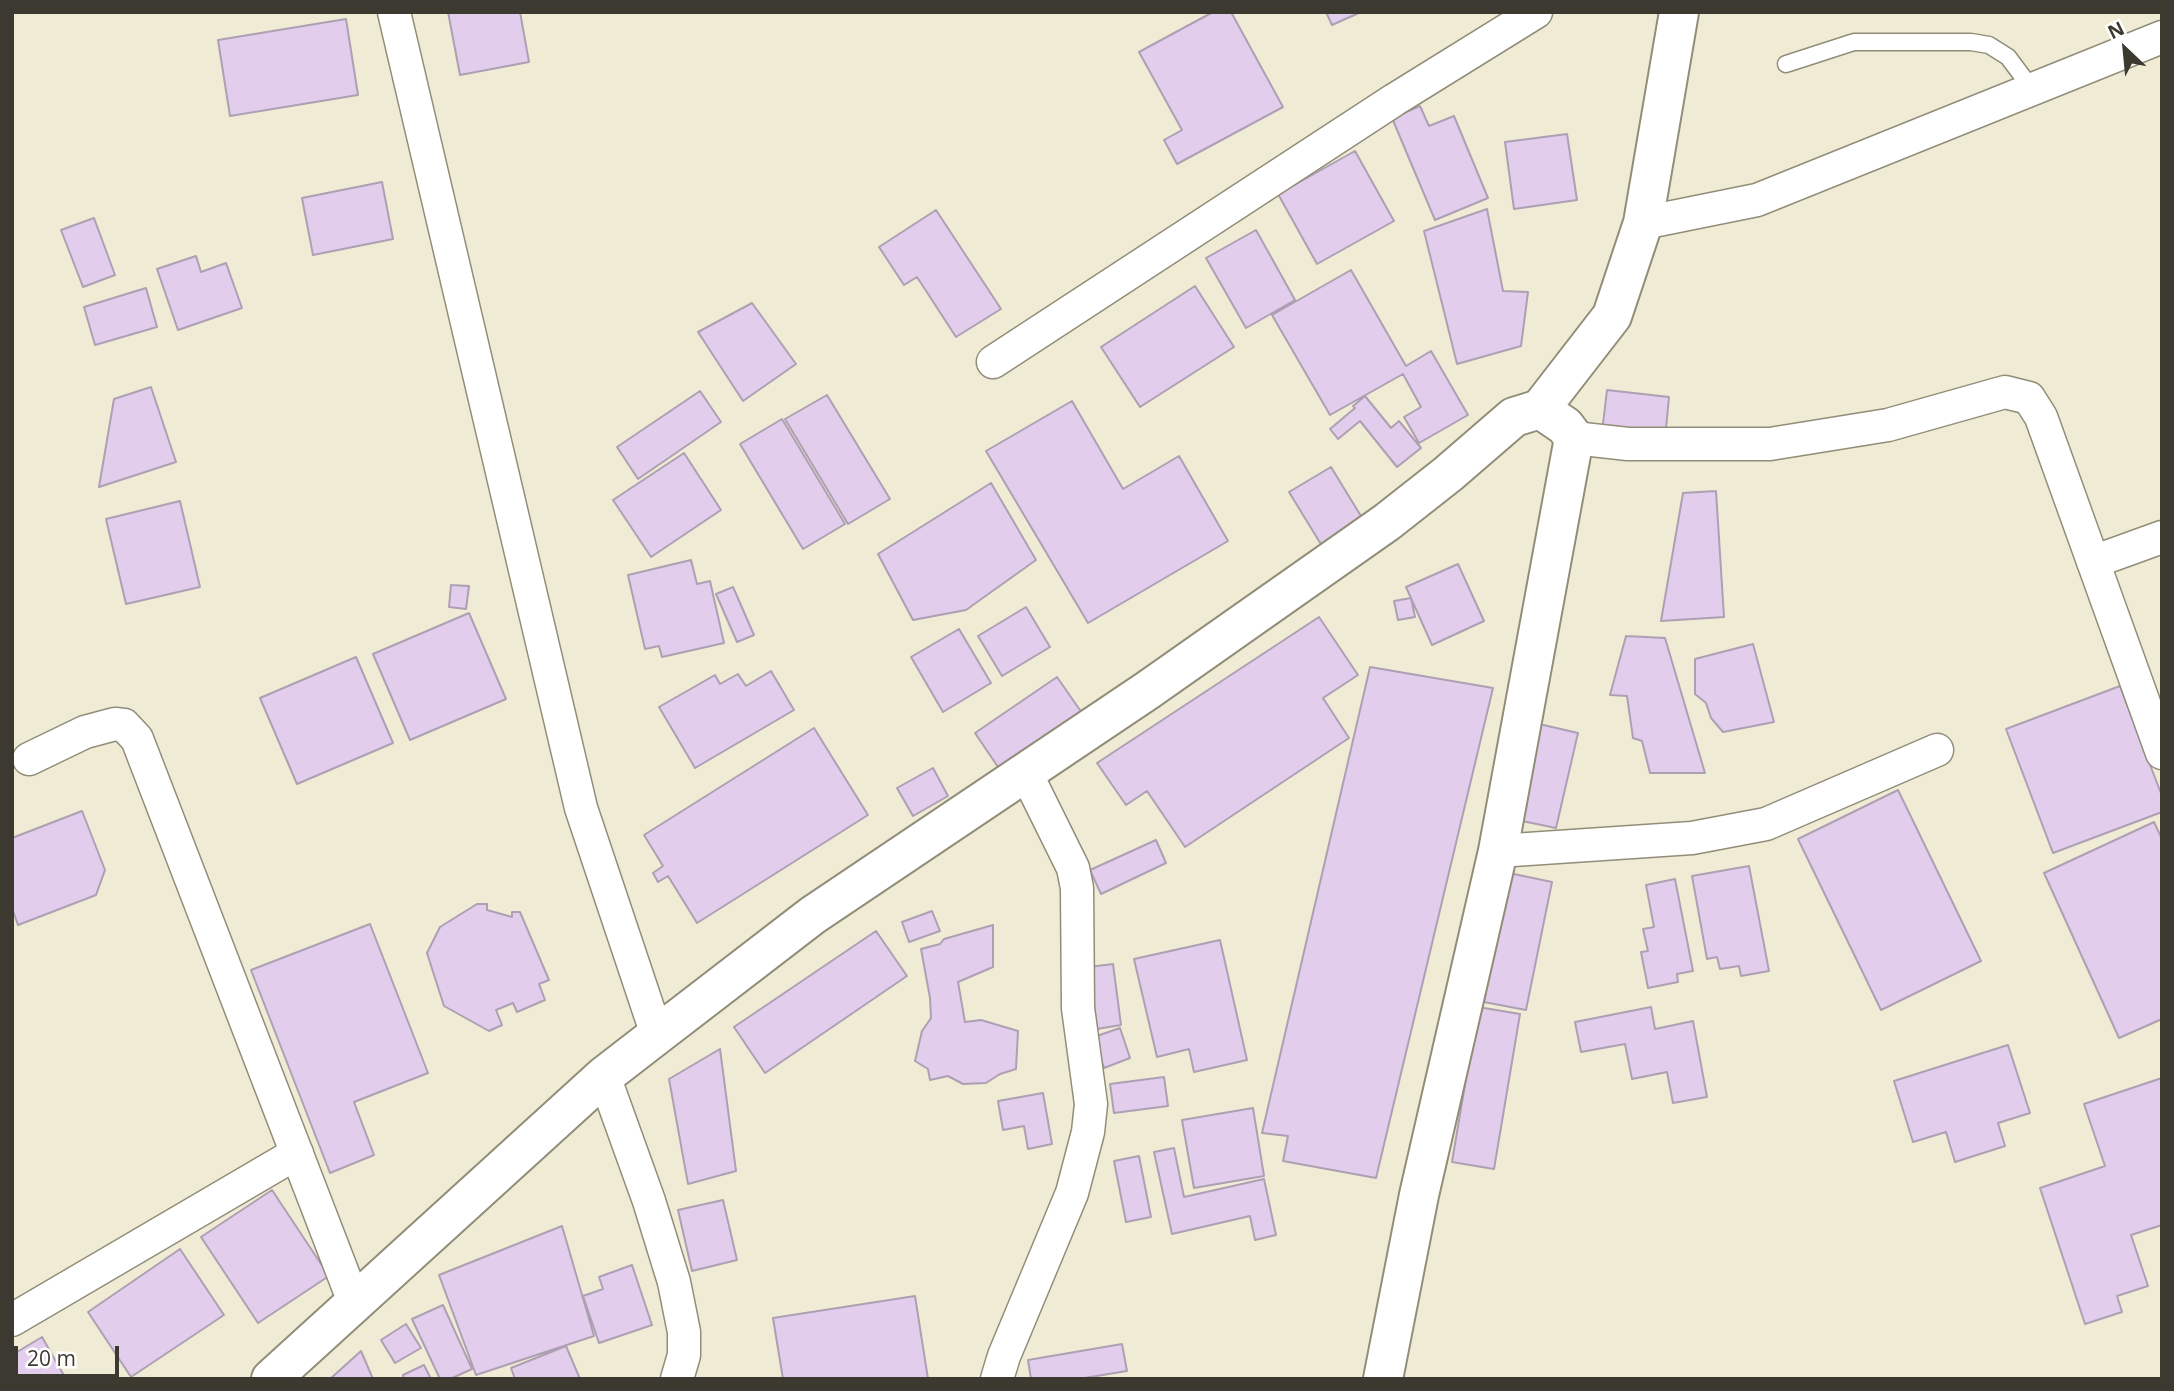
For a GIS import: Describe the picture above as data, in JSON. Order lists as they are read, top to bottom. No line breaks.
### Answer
{"scale_bar":"20 m","north":"top left"}
